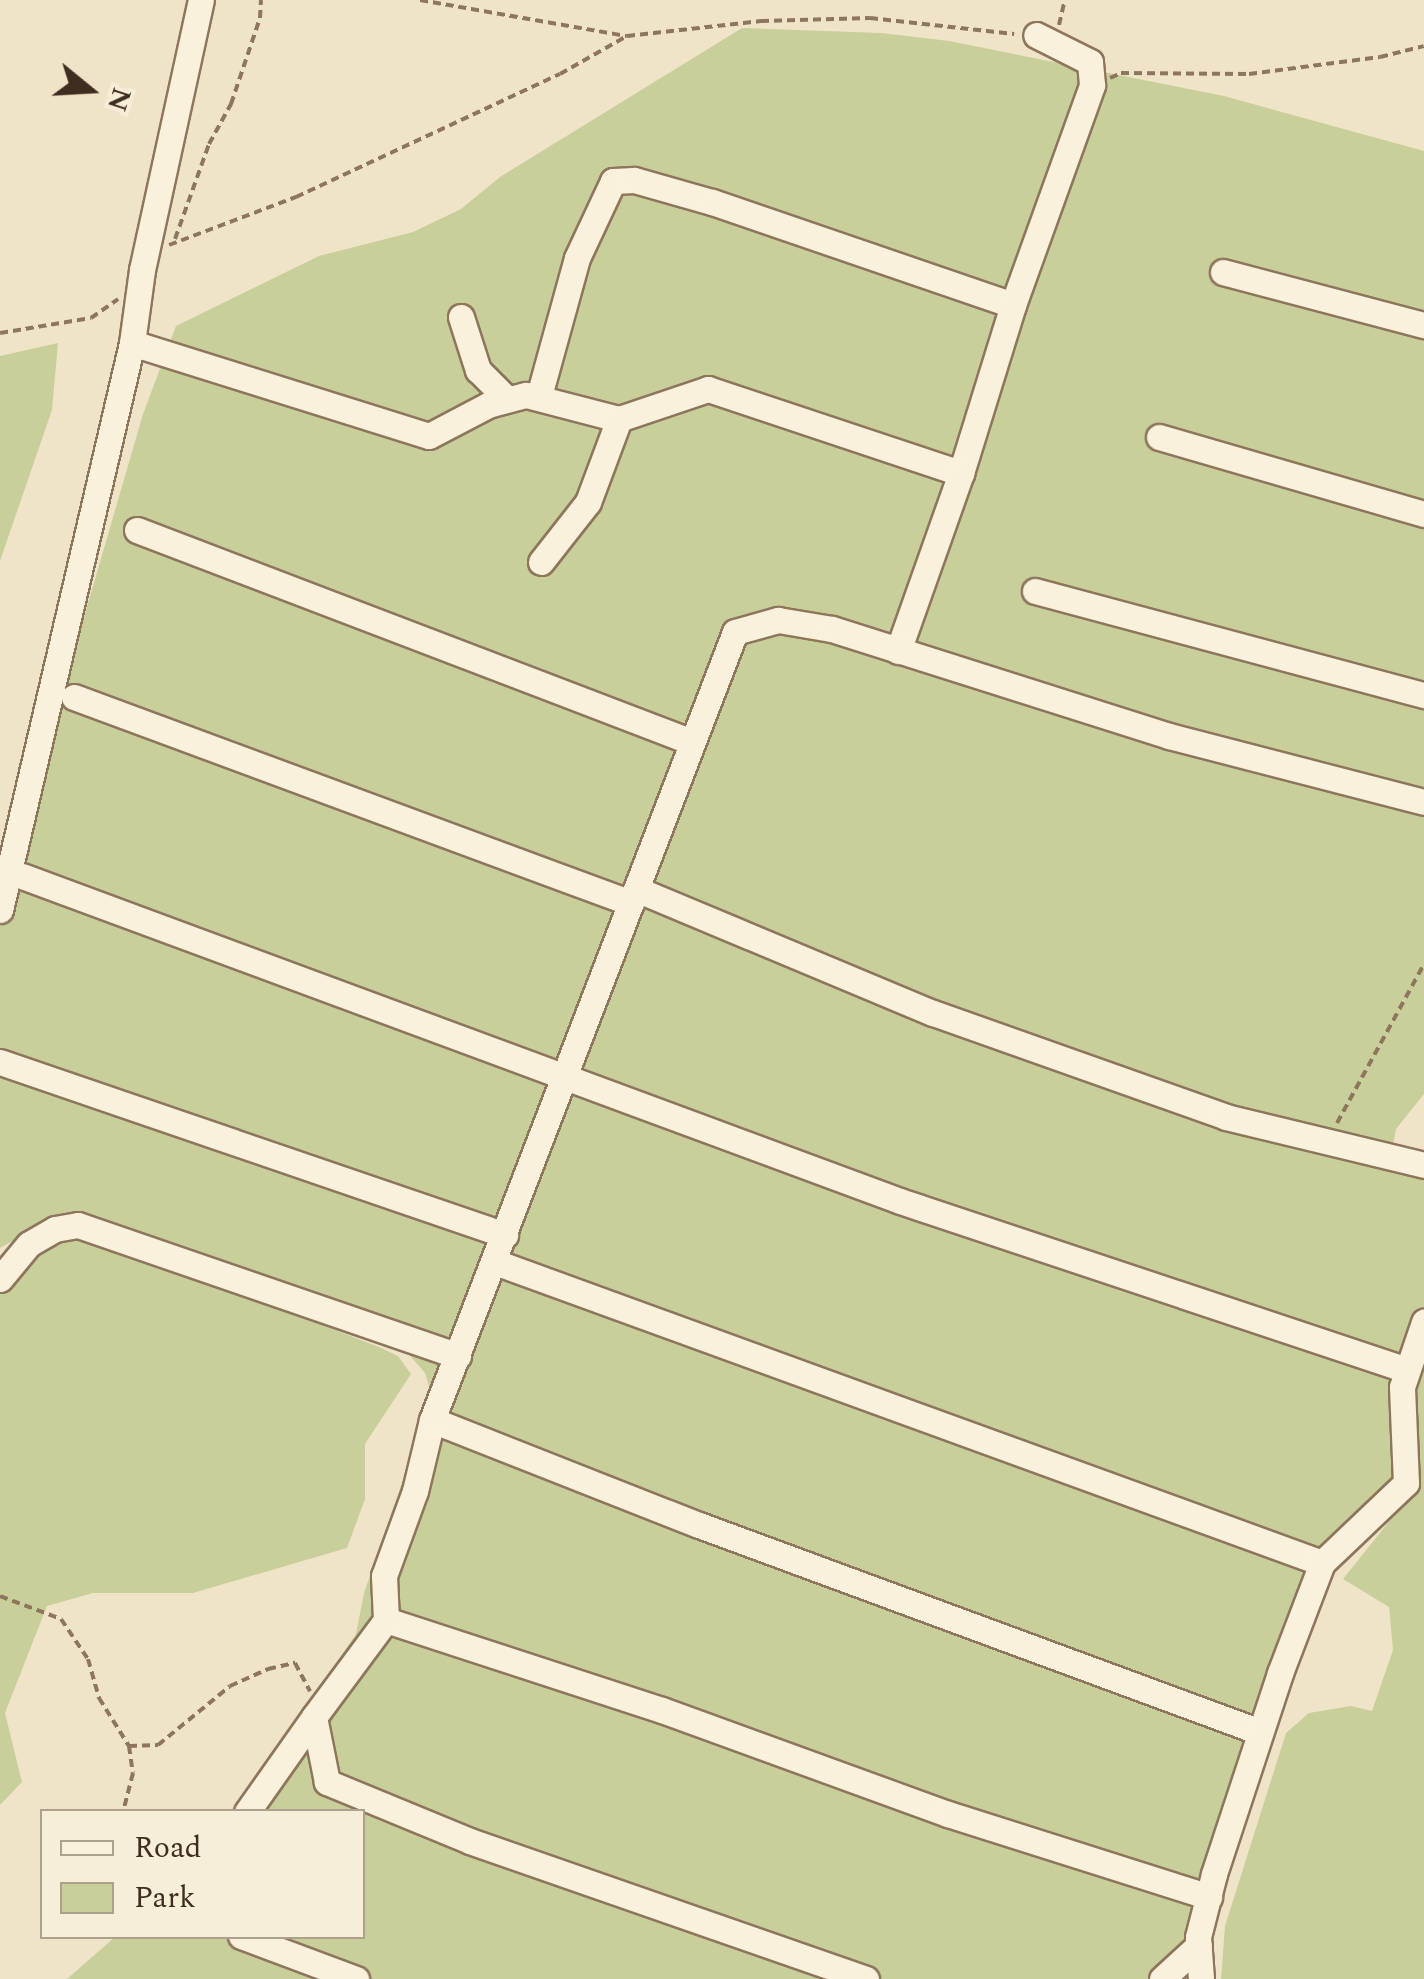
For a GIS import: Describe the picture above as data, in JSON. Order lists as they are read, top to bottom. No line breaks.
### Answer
{"legend":["Road","Park"],"north":"right"}
